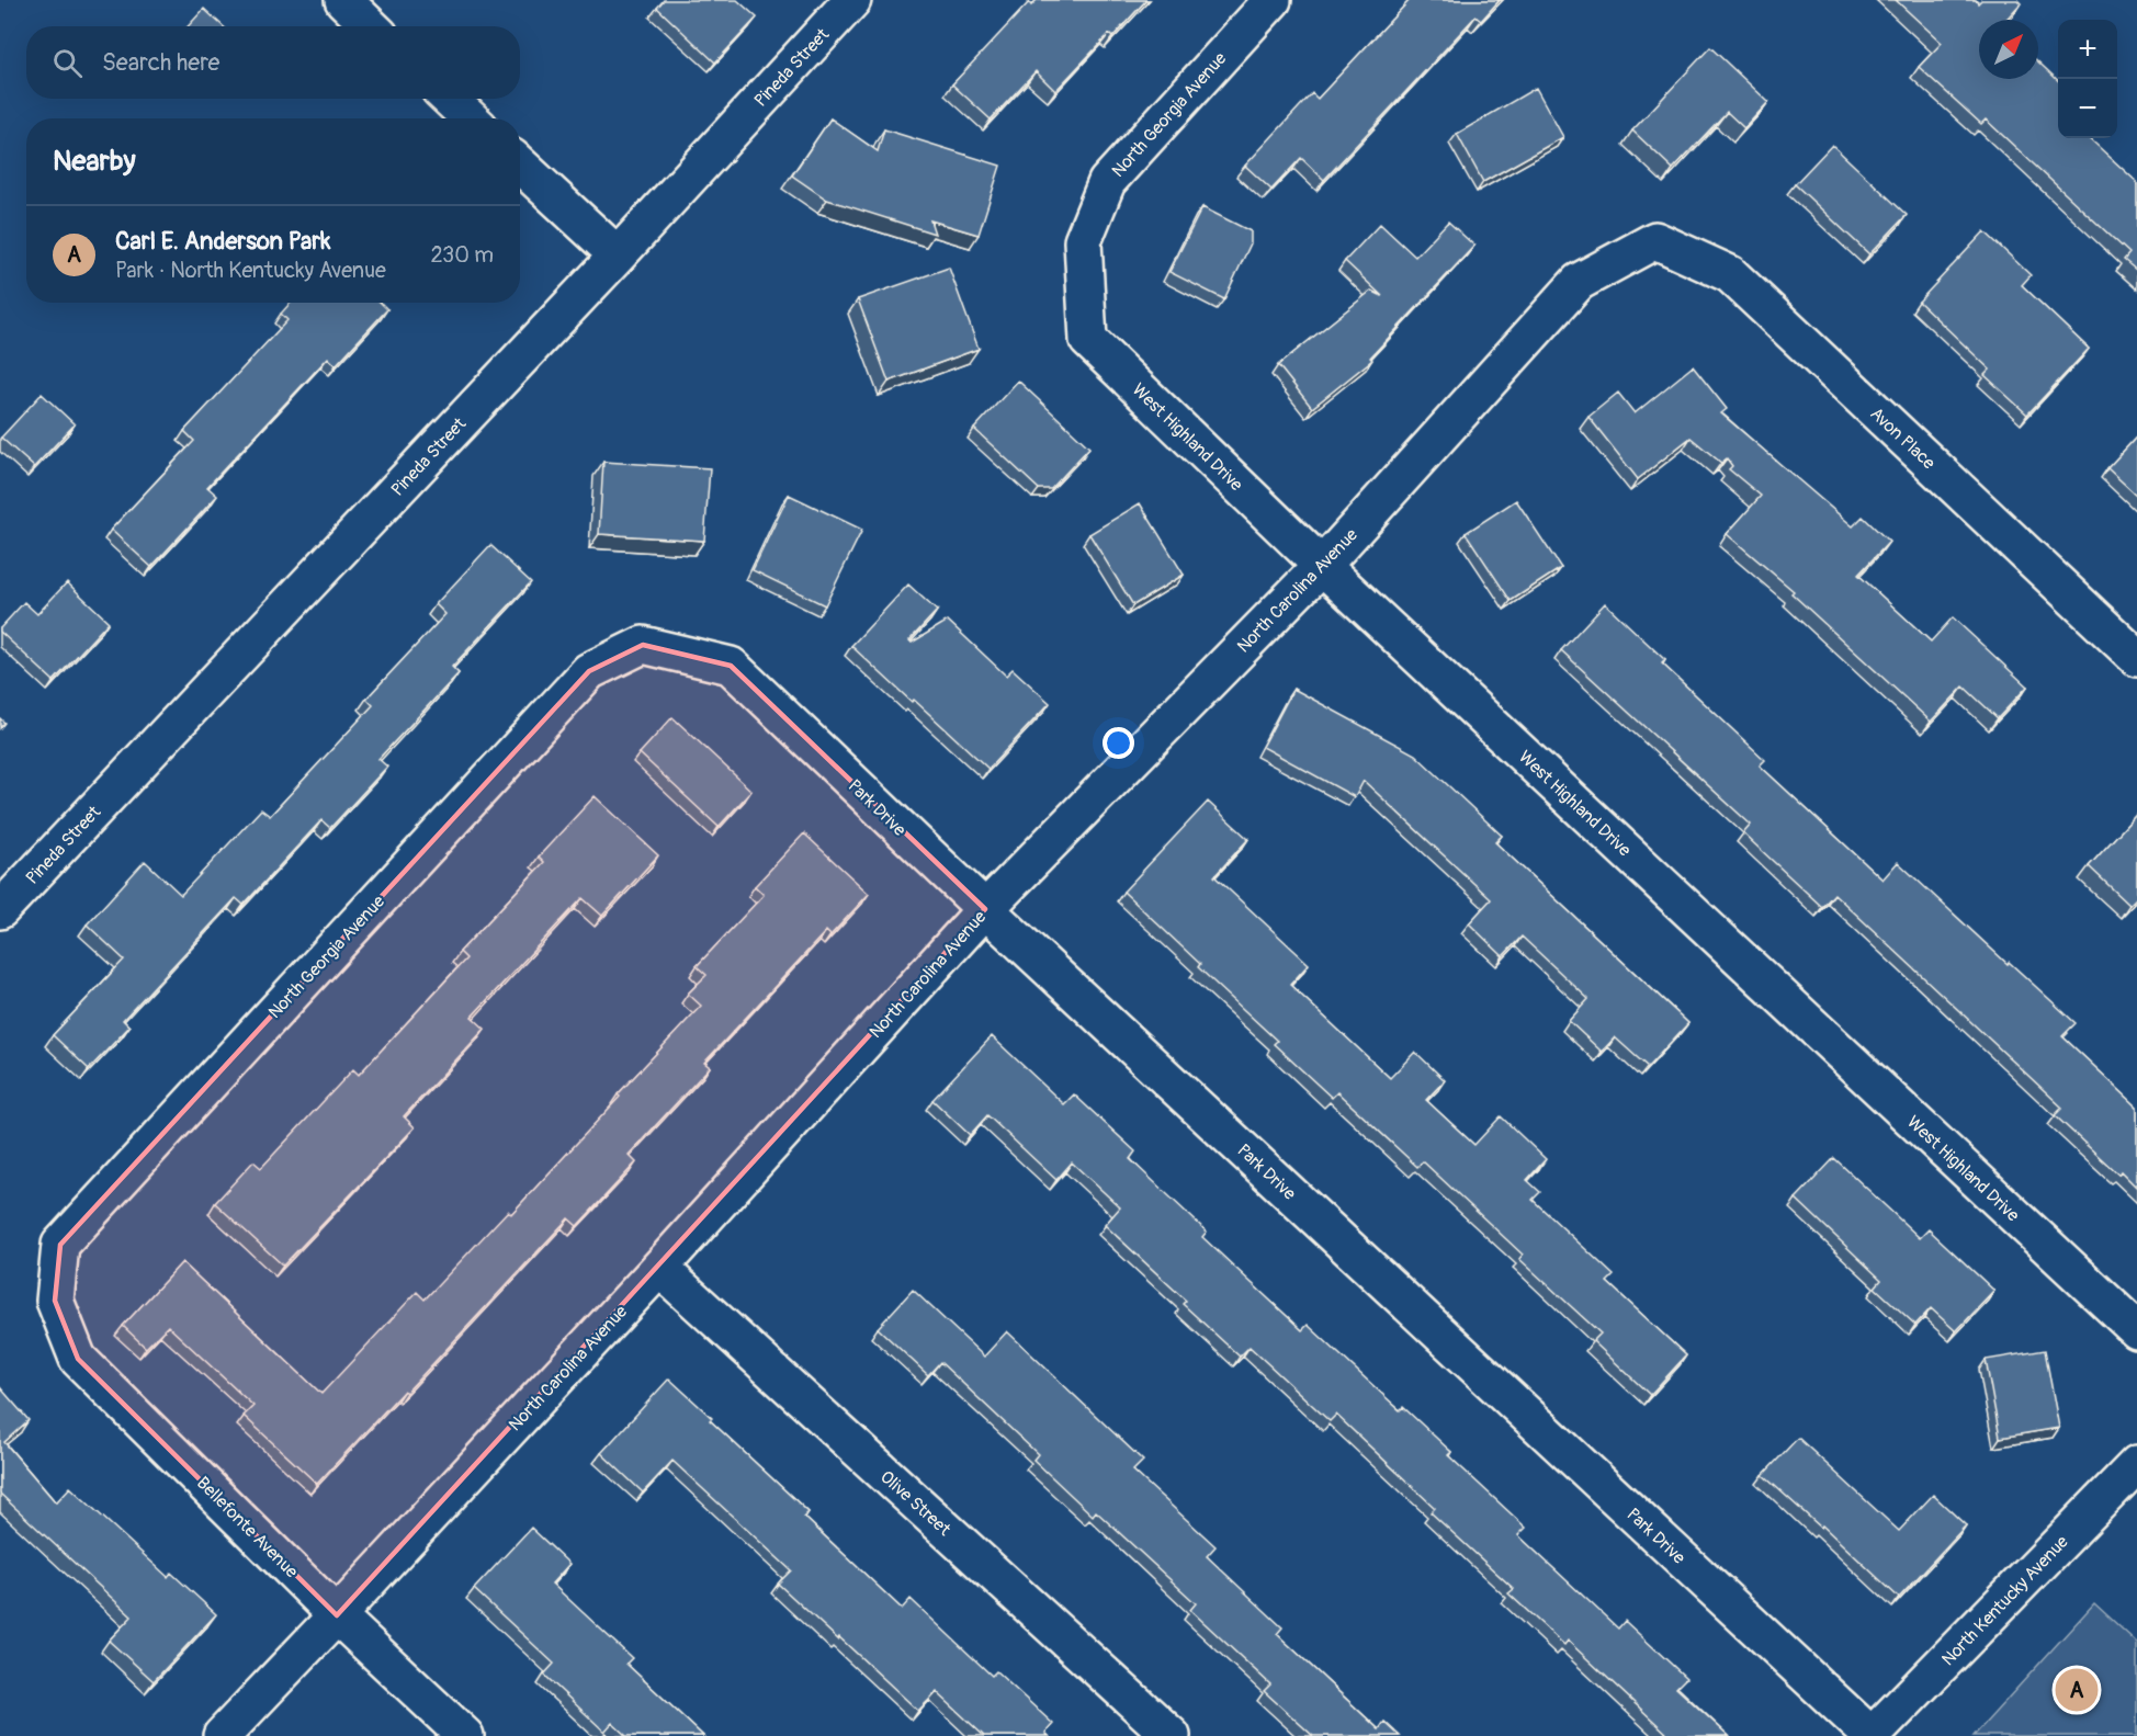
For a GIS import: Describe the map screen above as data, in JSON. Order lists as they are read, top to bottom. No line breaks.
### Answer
{"streets":{"street":["Pineda Street","North Georgia Avenue","West Highland Drive","Avon Place","North Carolina Avenue","Park Drive","Olive Street","Bellefonte Avenue","North Kentucky Avenue"]},"crossings":[["North Georgia Avenue","West Highland Drive"],["North Georgia Avenue","Park Drive"],["North Georgia Avenue","Bellefonte Avenue"],["West Highland Drive","North Carolina Avenue"],["Avon Place","North Carolina Avenue"],["North Carolina Avenue","Park Drive"],["North Carolina Avenue","Olive Street"],["North Carolina Avenue","Bellefonte Avenue"],["Park Drive","North Kentucky Avenue"]],"north":"top right","page":{"map_buttons":["+","−"],"search":"Search here","heading":"Nearby","list":[{"mark":"A","name":"Carl E. Anderson Park","note":"Park · North Kentucky Avenue","value":"230 m"}],"pins":"A"}}
